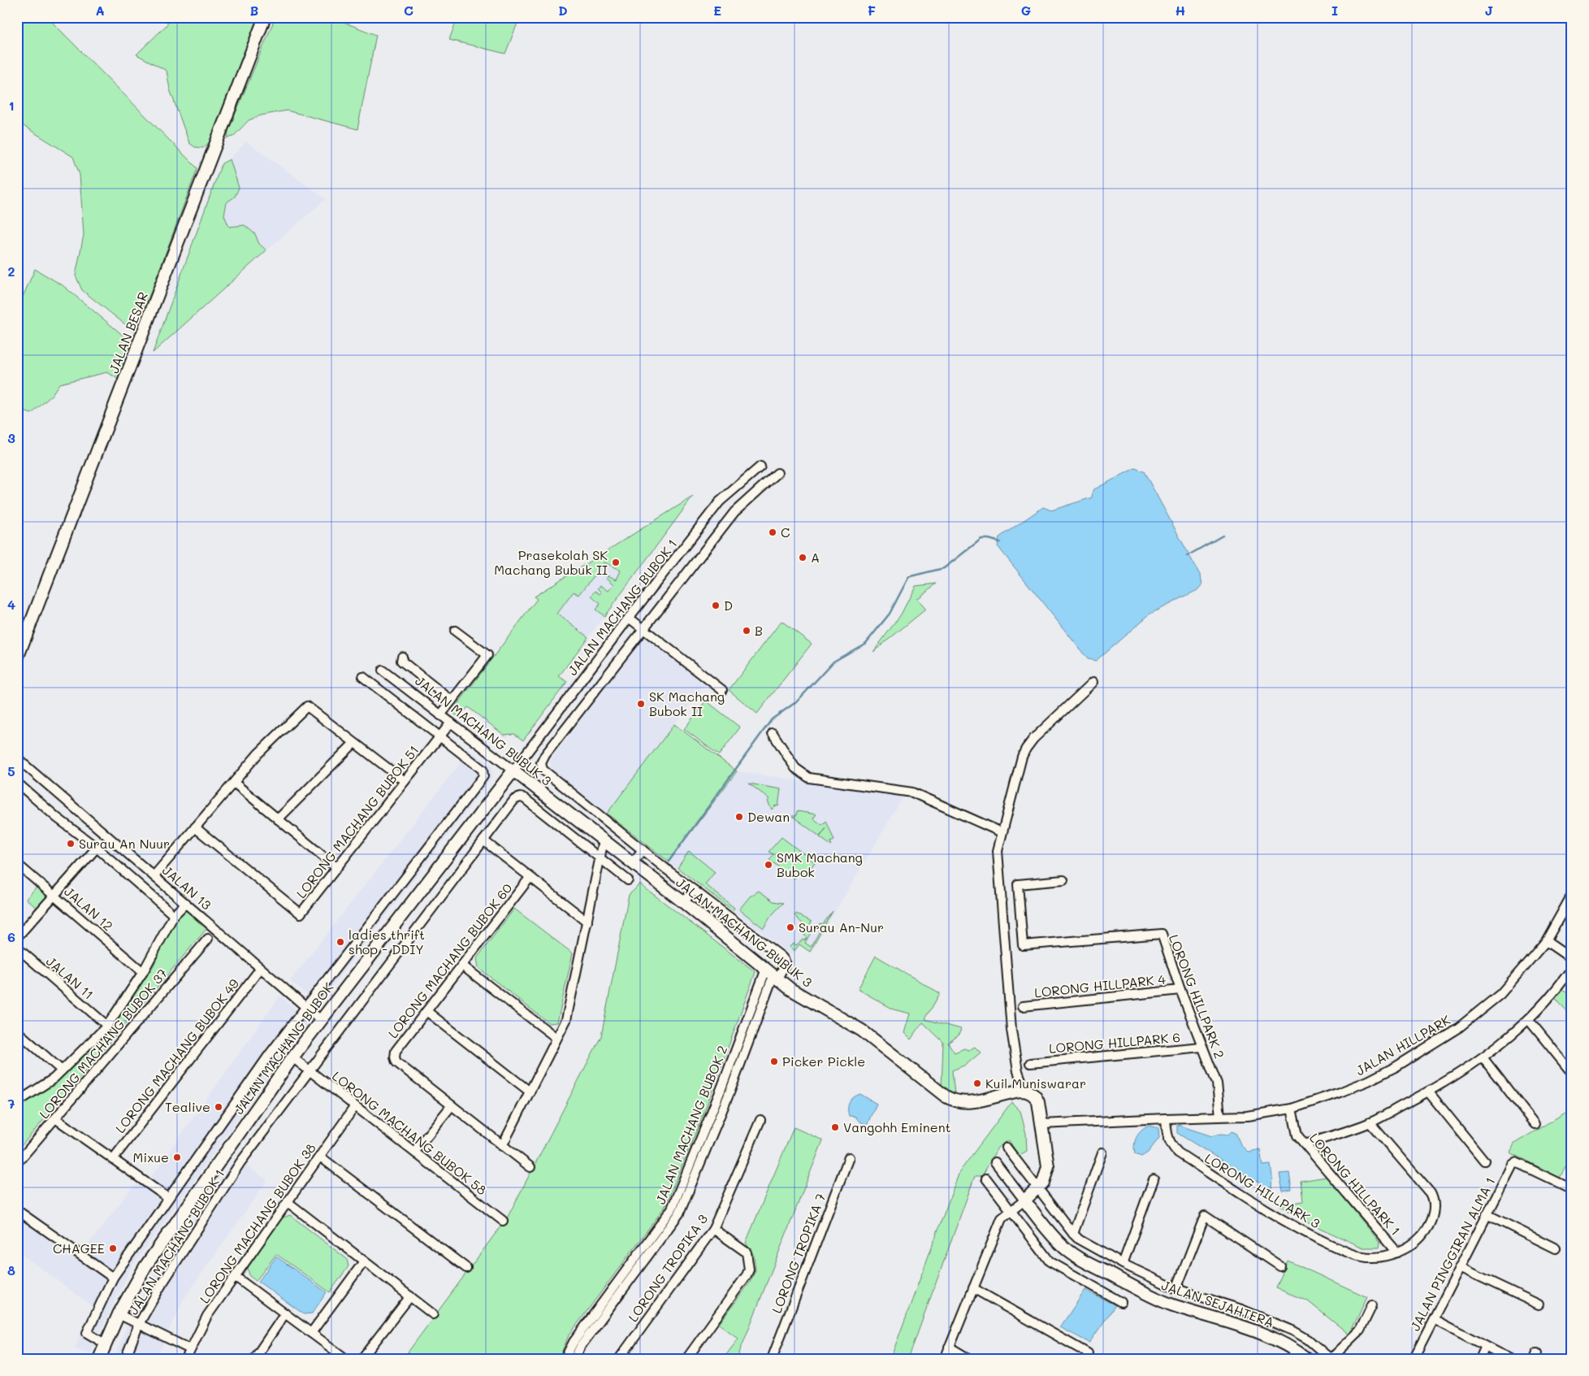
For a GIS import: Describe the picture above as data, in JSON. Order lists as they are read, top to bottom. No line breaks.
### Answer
{"streets":{"main road":["JALAN BESAR","JALAN MACHANG BUBUK 3","JALAN MACHANG BUBOK","JALAN SEJAHTERA"],"street":["JALAN MACHANG BUBOK 1","LORONG MACHANG BUBOK 51","JALAN 13","JALAN 12","LORONG MACHANG BUBOK 60","JALAN 11","LORONG HILLPARK 4","LORONG HILLPARK 2","LORONG HILLPARK 6","LORONG MACHANG BUBOK 37","JALAN HILLPARK","LORONG MACHANG BUBOK 49","JALAN MACHANG BUBOK 2","LORONG MACHANG BUBOK 58","LORONG HILLPARK 1","LORONG HILLPARK 3","LORONG MACHANG BUBOK 38","LORONG TROPIKA 7","JALAN PINGGIRAN ALMA 1","LORONG TROPIKA 3"]},"crossings":[["JALAN MACHANG BUBOK 1","JALAN MACHANG BUBUK 3"],["JALAN MACHANG BUBOK 1","JALAN MACHANG BUBOK"],["JALAN MACHANG BUBOK 1","LORONG MACHANG BUBOK 58"],["JALAN MACHANG BUBUK 3","LORONG MACHANG BUBOK 51"],["JALAN MACHANG BUBUK 3","JALAN MACHANG BUBOK"],["JALAN MACHANG BUBUK 3","JALAN MACHANG BUBOK 2"],["JALAN 13","JALAN MACHANG BUBOK"],["JALAN 13","LORONG MACHANG BUBOK 49"],["LORONG HILLPARK 4","LORONG HILLPARK 2"],["LORONG HILLPARK 2","LORONG HILLPARK 6"],["LORONG HILLPARK 2","JALAN HILLPARK"],["JALAN HILLPARK","LORONG HILLPARK 1"],["JALAN HILLPARK","LORONG HILLPARK 3"],["JALAN MACHANG BUBOK","LORONG MACHANG BUBOK 58"],["LORONG MACHANG BUBOK 58","LORONG MACHANG BUBOK 38"],["LORONG HILLPARK 1","LORONG HILLPARK 3"]],"places":["C","A","Prasekolah SK Machang Bubuk II","D","B","SK Machang Bubok II","Dewan","Surau An Nuur","SMK Machang Bubok","Surau An-Nur","ladies thrift shop - DDIY","Picker Pickle","Kuil Muniswarar","Tealive","Vangohh Eminent","Mixue","CHAGEE"],"grid":{"columns":["A","B","C","D","E","F","G","H","I","J"],"rows":["1","2","3","4","5","6","7","8"]}}
